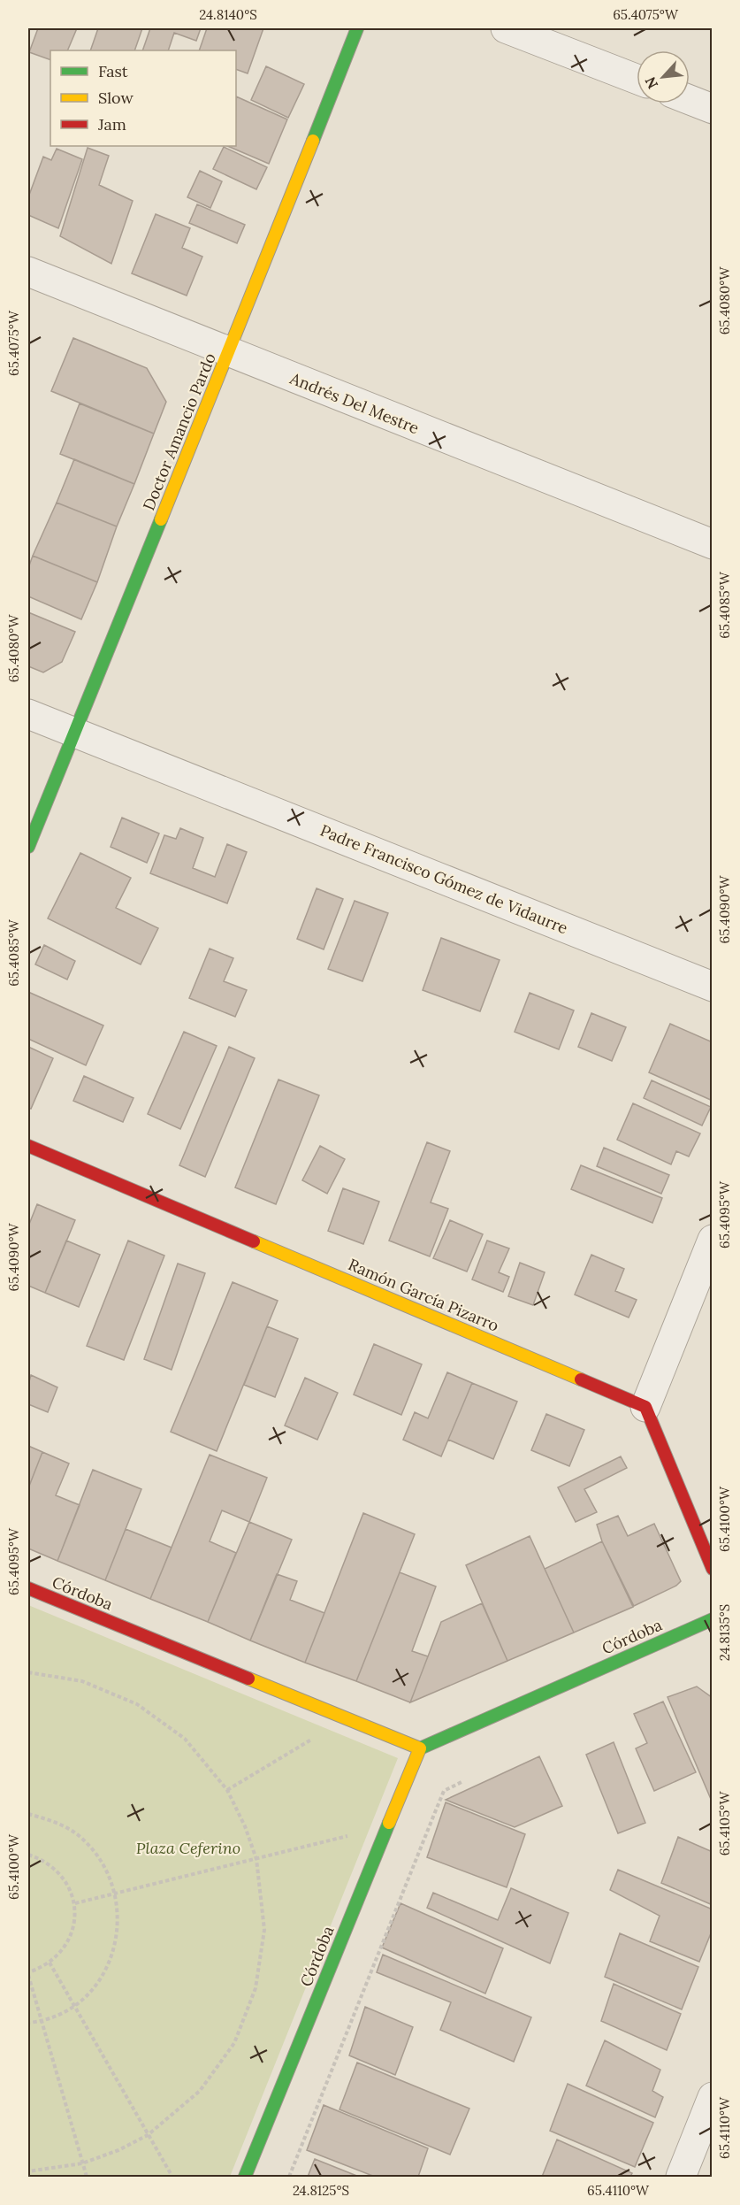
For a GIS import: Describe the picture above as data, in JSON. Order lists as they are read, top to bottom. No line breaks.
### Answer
{"streets":{"street":["Andrés Del Mestre","Doctor Amancio Pardo","Padre Francisco Gómez de Vidaurre","Ramón García Pizarro","Córdoba"]},"crossings":[["Andrés Del Mestre","Doctor Amancio Pardo"],["Doctor Amancio Pardo","Padre Francisco Gómez de Vidaurre"]],"parks":["Plaza Ceferino"],"legend":["Fast","Slow","Jam"],"north":"bottom left","coordinates":["24.8140°S","65.4075°W","65.4080°W","65.4085°W","65.4090°W","65.4095°W","65.4100°W","24.8135°S","65.4105°W","65.4110°W","24.8125°S"]}
